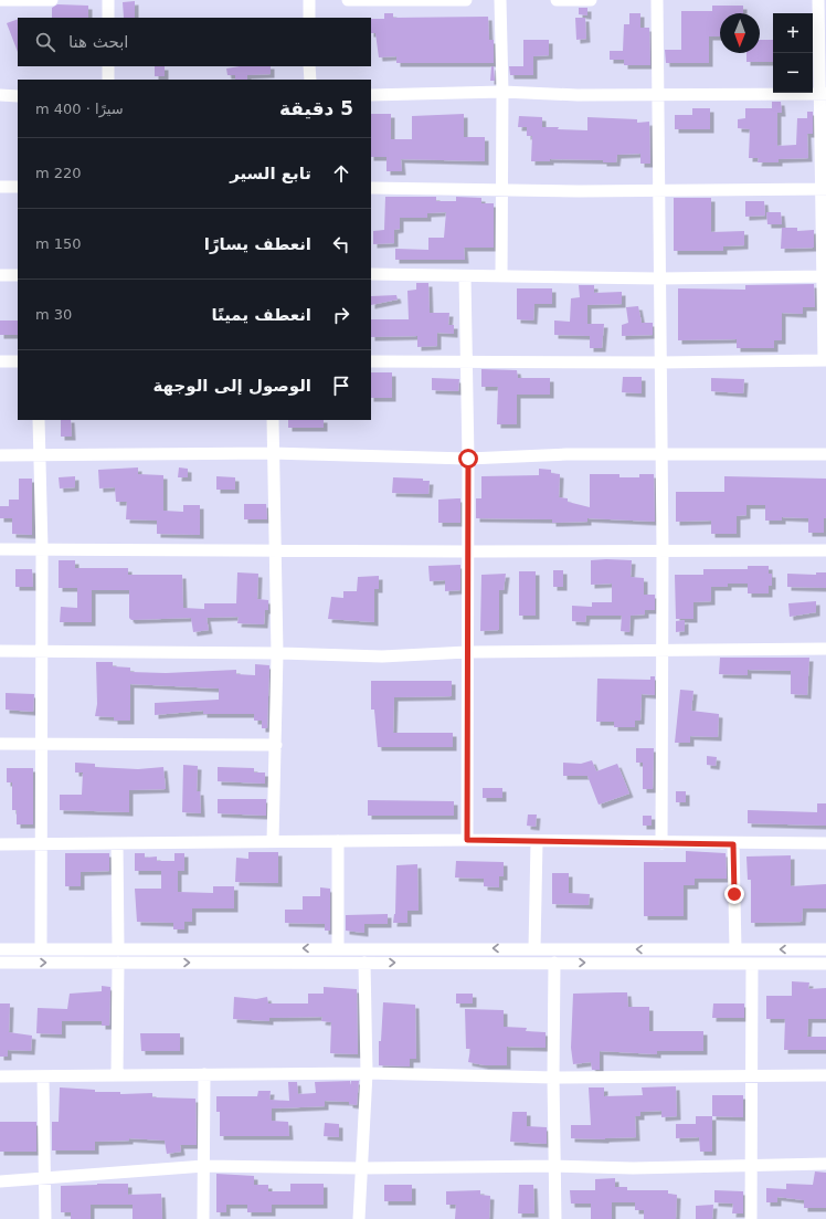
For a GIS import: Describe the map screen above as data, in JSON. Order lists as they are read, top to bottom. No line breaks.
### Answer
{"north":"bottom","page":{"map_buttons":["+","−"],"search":"ابحث هنا","heading":["5 دقيقة","سيرًا · 400 m"],"list":[["تابع السير","220 m"],["انعطف يسارًا","150 m"],["انعطف يمينًا","30 m"],"الوصول إلى الوجهة"]}}
